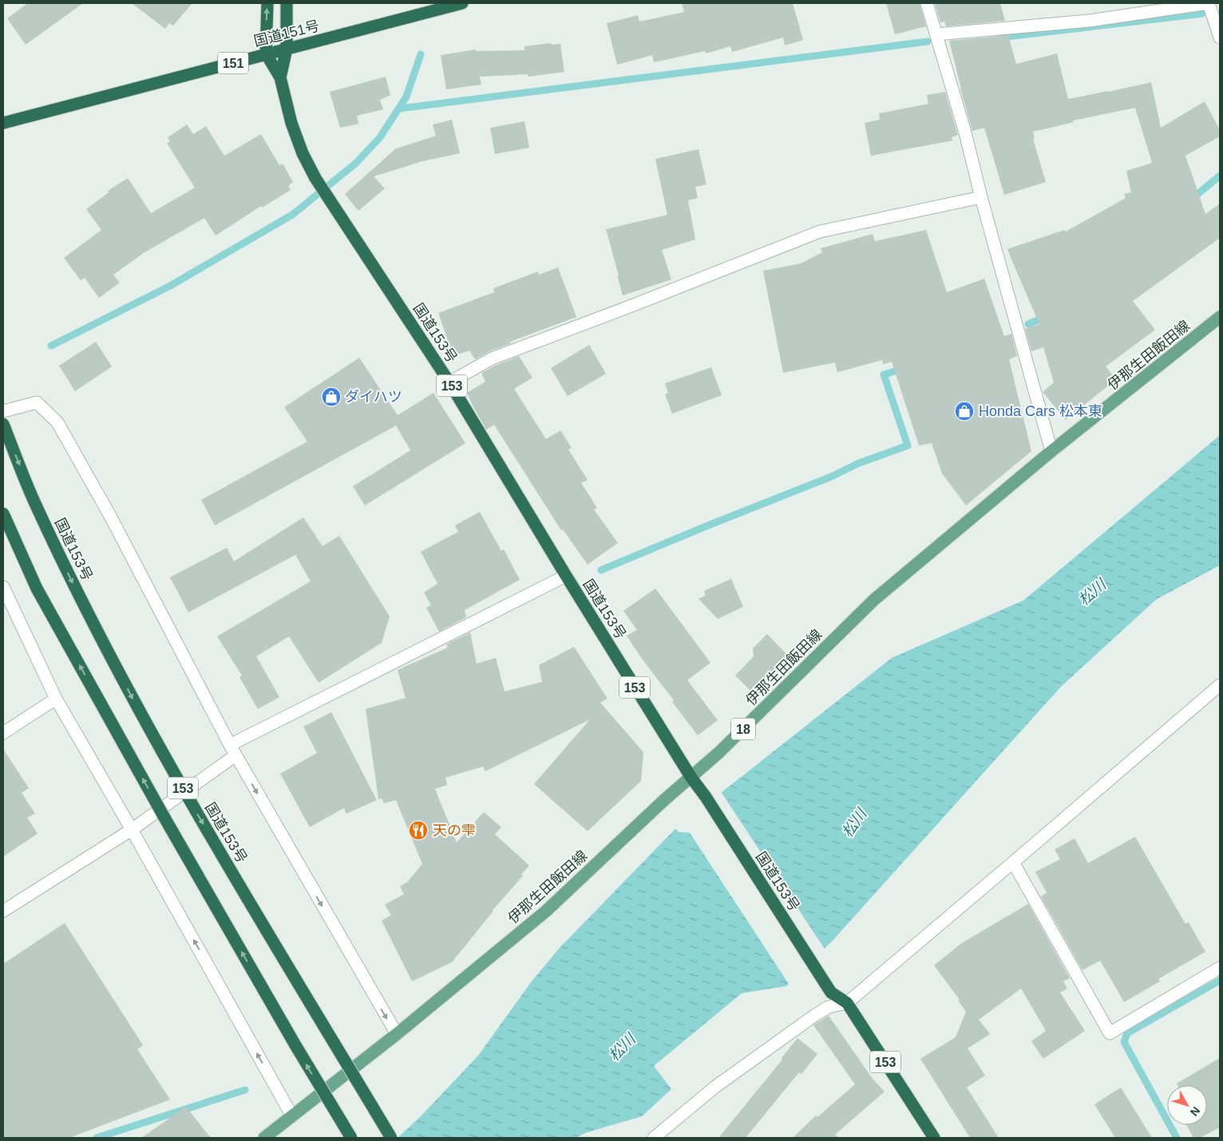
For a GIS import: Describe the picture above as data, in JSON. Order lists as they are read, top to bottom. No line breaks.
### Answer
{"streets":{"highway":["国道151号","151","国道153号","153"],"main road":["伊那生田飯田線","18"]},"crossings":[["国道151号","国道153号"],["国道151号","153"],["国道153号","伊那生田飯田線"],["国道153号","153"]],"water":["松川"],"places":{"shop":["ダイハツ","Honda Cars 松本東"],"restaurant":["天の雫"]},"north":"bottom right"}
